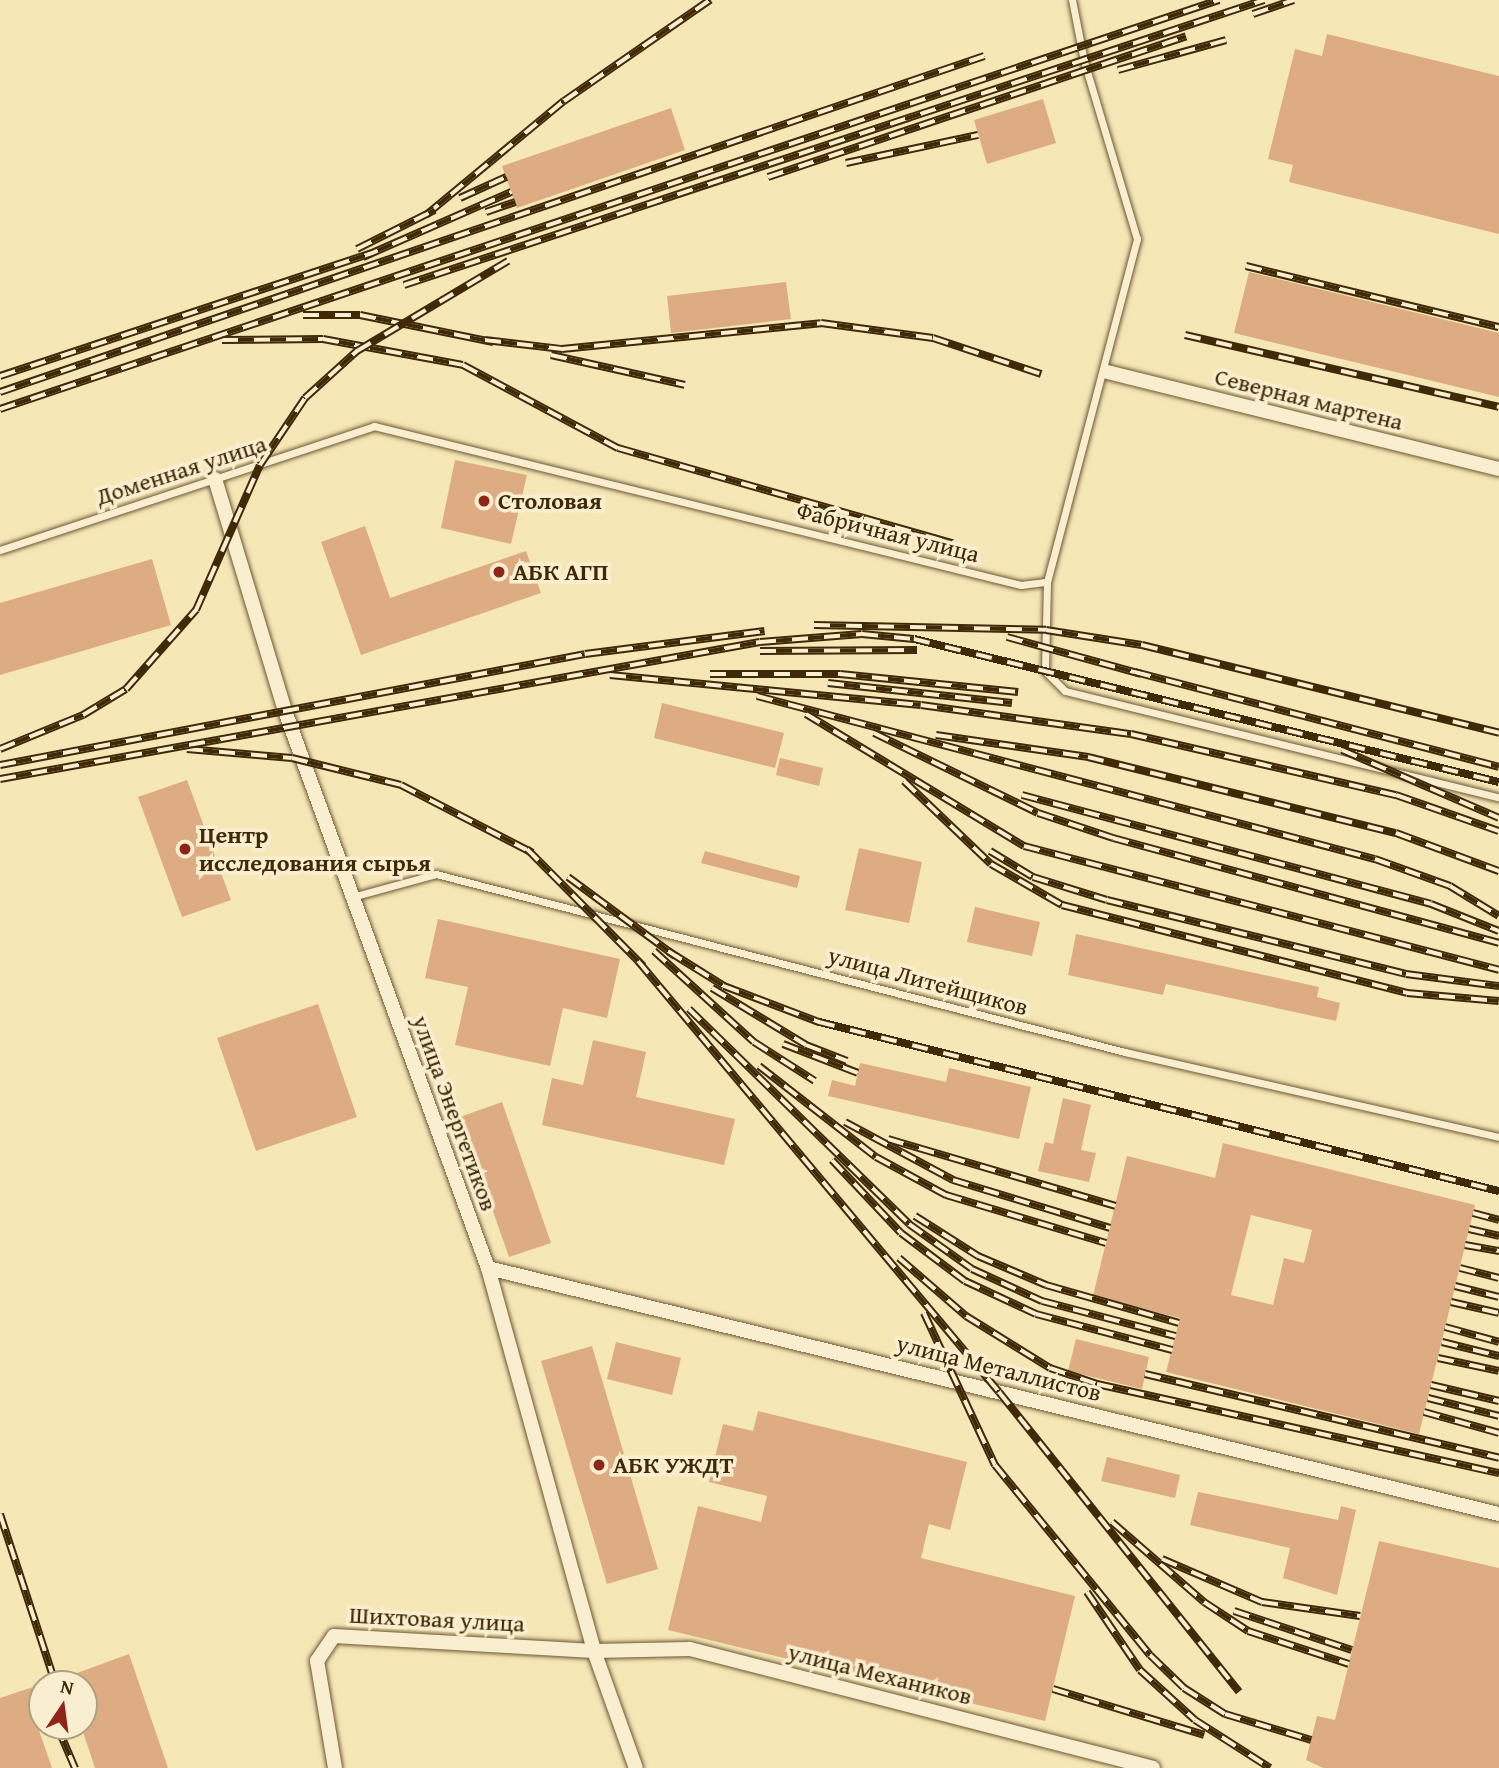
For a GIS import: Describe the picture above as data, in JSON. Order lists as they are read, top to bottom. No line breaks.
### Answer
{"streets":{"street":["Северная мартена","улица Энергетиков","улица Металлистов","Шихтовая улица","улица Механиков"],"lane":["Доменная улица","Фабричная улица","улица Литейщиков"]},"crossings":[["Доменная улица","Фабричная улица"],["Доменная улица","улица Энергетиков"],["улица Литейщиков","улица Энергетиков"],["улица Энергетиков","улица Металлистов"],["улица Энергетиков","Шихтовая улица"],["улица Энергетиков","улица Механиков"],["Шихтовая улица","улица Механиков"]],"places":["Столовая","АБК АГП","Центр исследования сырья","АБК УЖДТ"],"north":"top"}
